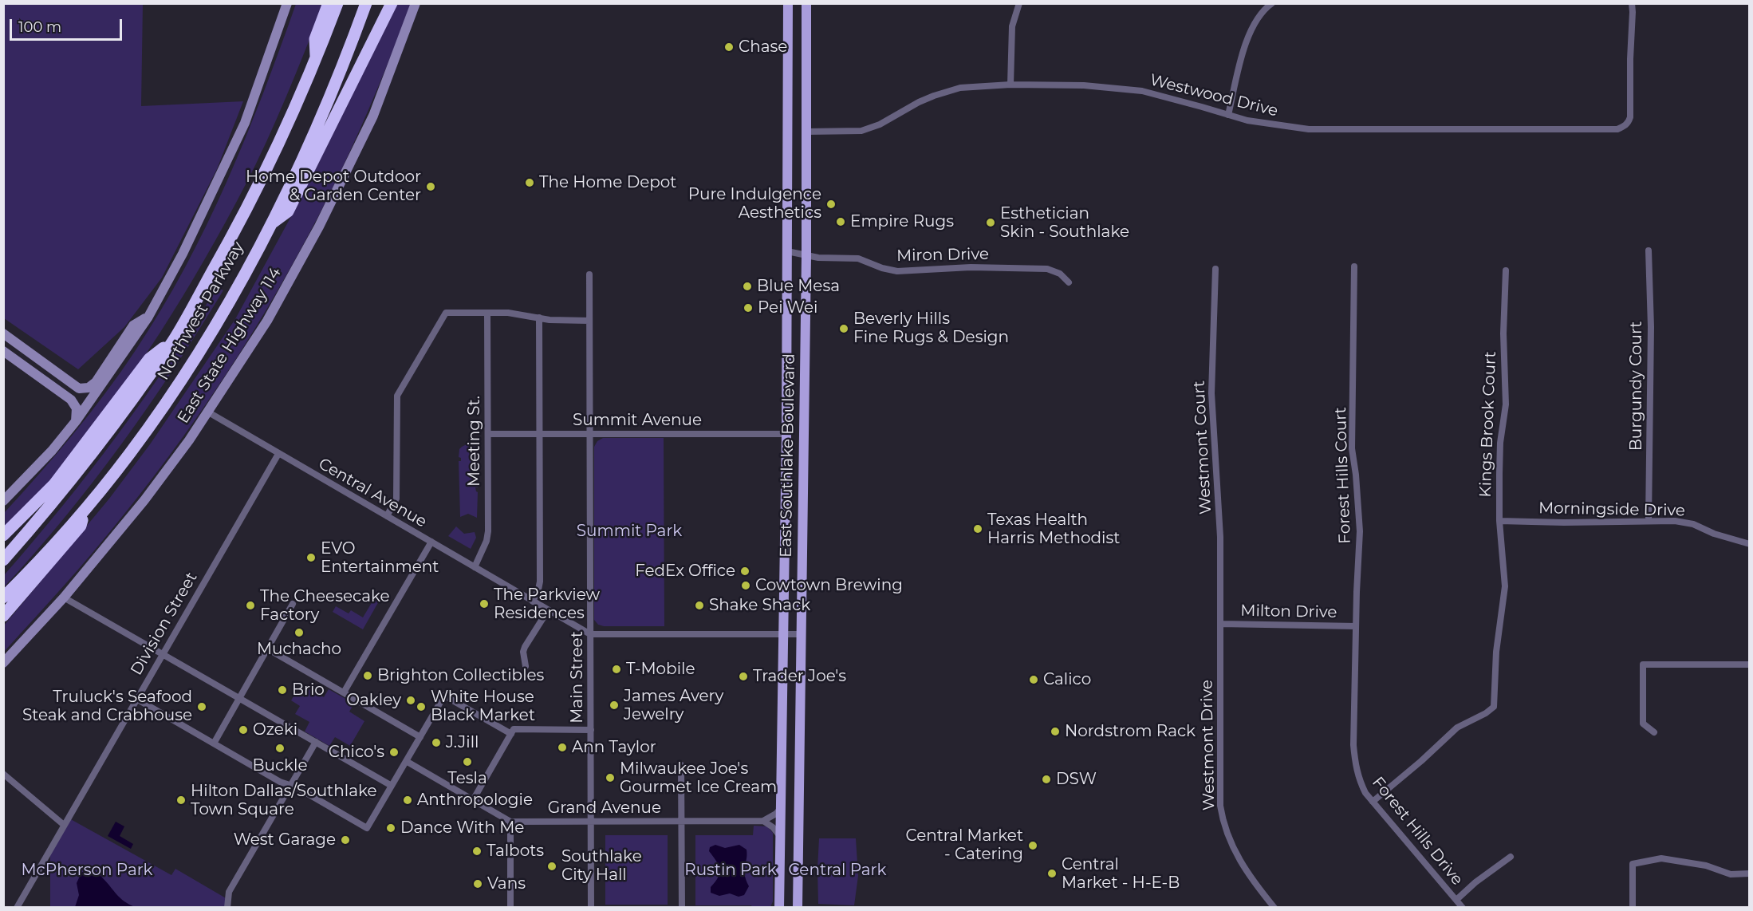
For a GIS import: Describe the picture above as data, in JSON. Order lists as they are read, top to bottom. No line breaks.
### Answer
{"streets":{"highway":["Northwest Parkway"],"main road":["East State Highway 114","East Southlake Boulevard"],"street":["Westwood Drive","Miron Drive","Burgundy Court","Summit Avenue","Kings Brook Court","Meeting St.","Westmont Court","Forest Hills Court","Central Avenue","Morningside Drive","Milton Drive","Division Street","Main Street","Westmont Drive","Grand Avenue","Forest Hills Drive"]},"crossings":[["Westwood Drive","East Southlake Boulevard"],["Miron Drive","East Southlake Boulevard"],["East State Highway 114","Central Avenue"],["Burgundy Court","Morningside Drive"],["Summit Avenue","Meeting St."],["Summit Avenue","East Southlake Boulevard"],["Summit Avenue","Main Street"],["Kings Brook Court","Morningside Drive"],["Kings Brook Court","Forest Hills Drive"],["Meeting St.","Central Avenue"],["Westmont Court","Milton Drive"],["Westmont Court","Westmont Drive"],["East Southlake Boulevard","Central Avenue"],["Forest Hills Court","Milton Drive"],["Forest Hills Court","Forest Hills Drive"],["Central Avenue","Division Street"],["Central Avenue","Main Street"],["Milton Drive","Westmont Drive"],["Milton Drive","Forest Hills Drive"],["Main Street","Grand Avenue"]],"parks":["Summit Park","McPherson Park","Rustin Park","Central Park"],"places":["Chase","The Home Depot","Home Depot Outdoor & Garden Center","Pure Indulgence Aesthetics","Empire Rugs","Esthetician Skin - Southlake","Blue Mesa","Pei Wei","Beverly Hills Fine Rugs & Design","Texas Health Harris Methodist","EVO Entertainment","FedEx Office","Cowtown Brewing","The Parkview Residences","The Cheesecake Factory","Shake Shack","Muchacho","T-Mobile","Brighton Collectibles","Trader Joe's","Calico","Brio","Oakley","James Avery Jewelry","Truluck's Seafood Steak and Crabhouse","White House Black Market","Ozeki","Nordstrom Rack","J.Jill","Ann Taylor","Buckle","Chico's","Tesla","Milwaukee Joe's Gourmet Ice Cream","DSW","Hilton Dallas/Southlake Town Square","Anthropologie","Dance With Me","West Garage","Central Market - Catering","Talbots","Southlake City Hall","Central Market - H-E-B","Vans"],"scale_bar":"100 m"}
